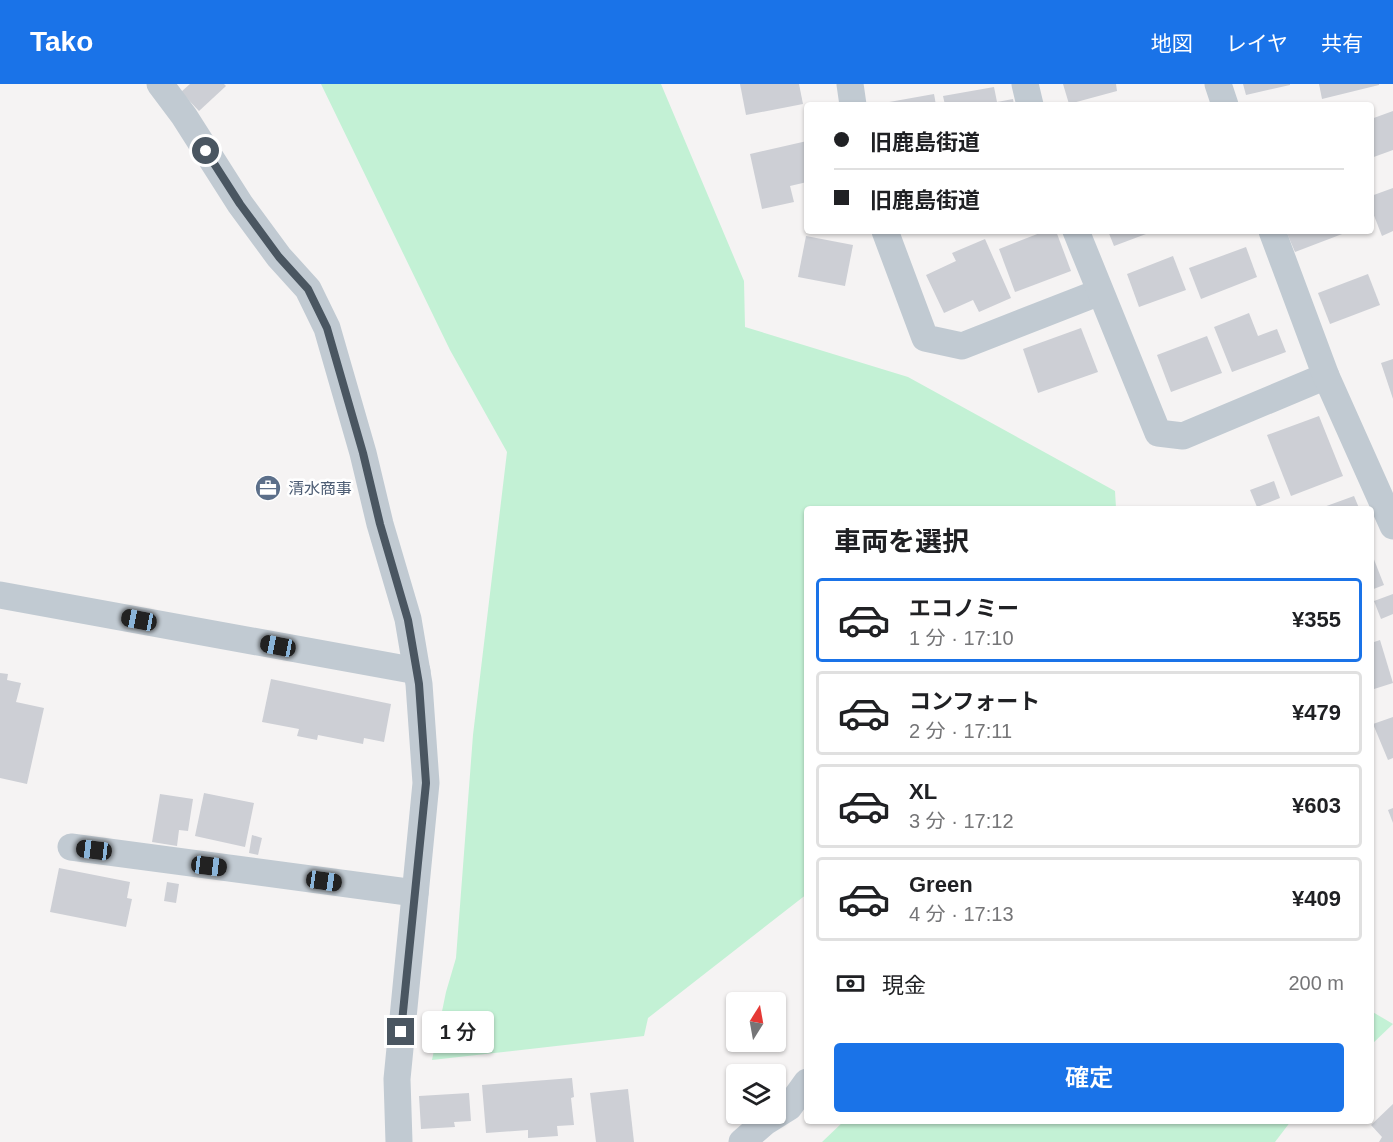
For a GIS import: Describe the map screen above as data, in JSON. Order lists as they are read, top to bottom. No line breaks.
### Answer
{"places":{"office":["清水商事"]},"north":"top","page":{"header":"Tako","nav":["地図","レイヤ","共有"],"banner":["旧鹿島街道","旧鹿島街道"],"heading":"車両を選択","list":[{"name":"エコノミー","note":"1 分 · 17:10","value":"¥355"},{"name":"コンフォート","note":"2 分 · 17:11","value":"¥479"},{"name":"XL","note":"3 分 · 17:12","value":"¥603"},{"name":"Green","note":"4 分 · 17:13","value":"¥409"}],"pay":["現金","200 m"],"bubble":"1 分","buttons":"確定"}}
